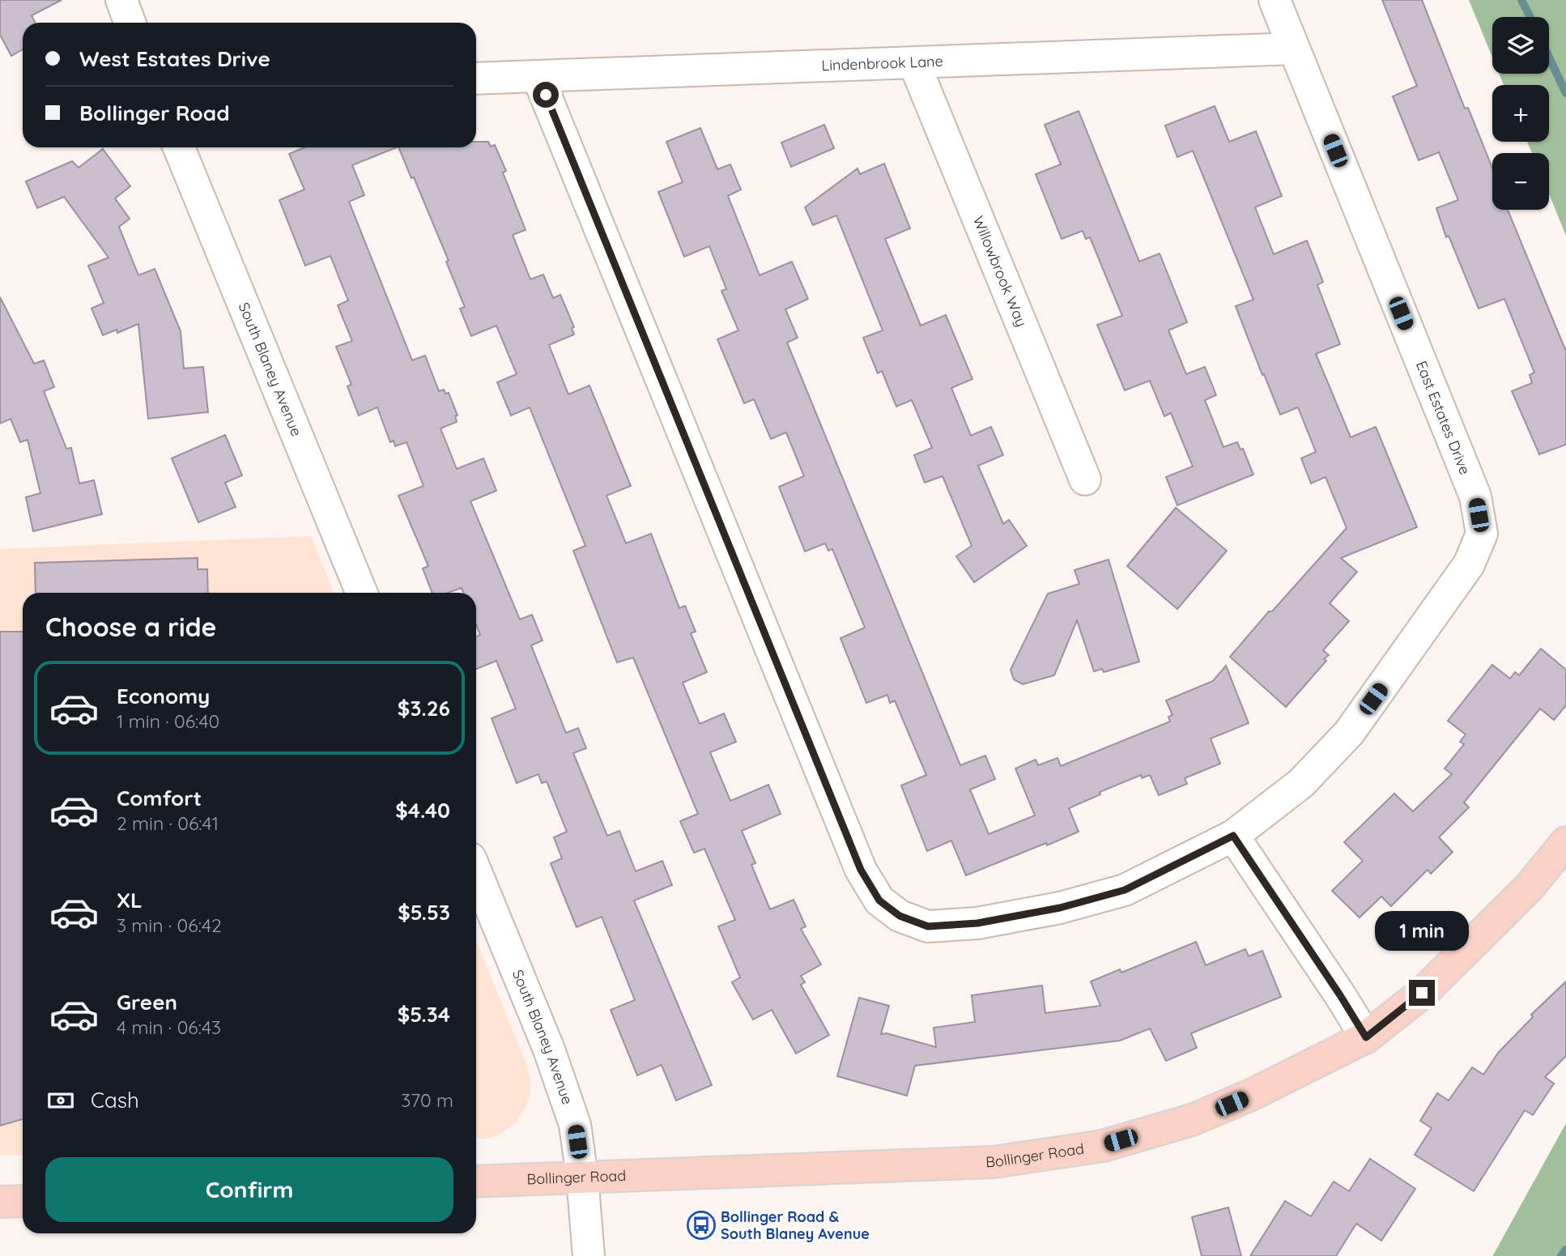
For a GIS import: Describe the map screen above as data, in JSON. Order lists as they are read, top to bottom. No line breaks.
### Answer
{"streets":{"main road":["Bollinger Road"],"street":["Lindenbrook Lane","Willowbrook Way","South Blaney Avenue","East Estates Drive"]},"crossings":[["Lindenbrook Lane","Willowbrook Way"],["Lindenbrook Lane","East Estates Drive"],["South Blaney Avenue","Bollinger Road"]],"places":{"bus stop":["Bollinger Road & South Blaney Avenue"]},"page":{"map_buttons":["+","−"],"banner":["West Estates Drive","Bollinger Road"],"heading":"Choose a ride","list":[{"name":"Economy","note":"1 min · 06:40","value":"$3.26"},{"name":"Comfort","note":"2 min · 06:41","value":"$4.40"},{"name":"XL","note":"3 min · 06:42","value":"$5.53"},{"name":"Green","note":"4 min · 06:43","value":"$5.34"}],"bubble":"1 min","pay":["Cash","370 m"],"buttons":"Confirm"}}
